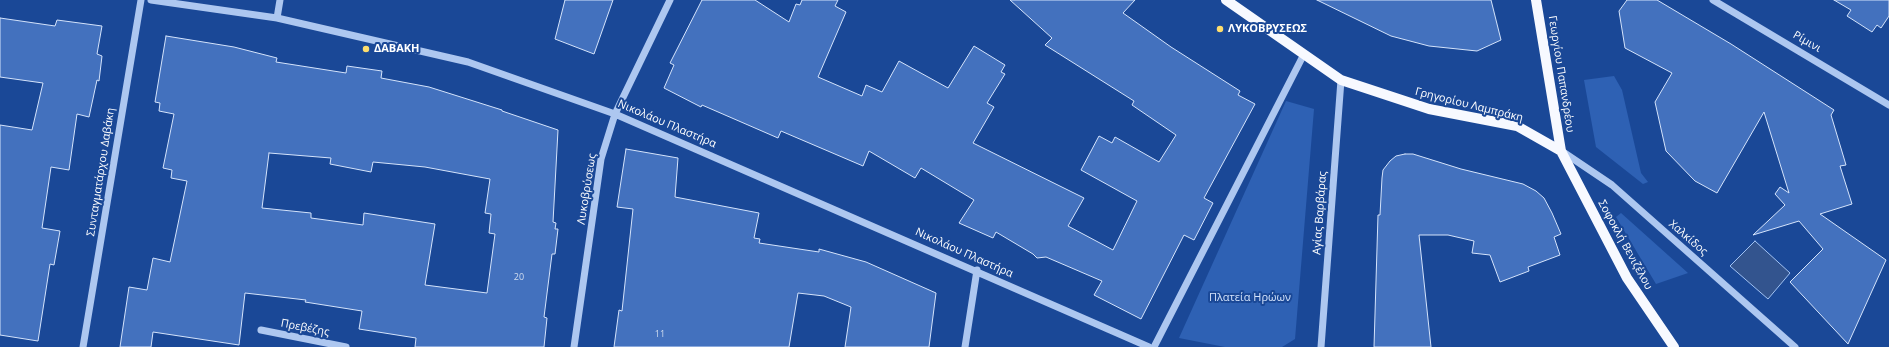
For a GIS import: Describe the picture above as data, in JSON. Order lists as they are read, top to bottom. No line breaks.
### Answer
{"streets":{"main road":["Γεωργίου Παπανδρέου","Γρηγορίου Λαμπράκη","Σοφοκλή Βενιζέλου"],"street":["Ρίμινι","Νικολάου Πλαστήρα","Συνταγματάρχου Δαβάκη","Λυκοβρύσεως","Αγίας Βαρβάρας","Χαλκίδος","Πρεβέζης"]},"crossings":[["Γεωργίου Παπανδρέου","Γρηγορίου Λαμπράκη"],["Γεωργίου Παπανδρέου","Χαλκίδος"],["Γεωργίου Παπανδρέου","Σοφοκλή Βενιζέλου"],["Γρηγορίου Λαμπράκη","Αγίας Βαρβάρας"],["Γρηγορίου Λαμπράκη","Χαλκίδος"],["Γρηγορίου Λαμπράκη","Σοφοκλή Βενιζέλου"],["Νικολάου Πλαστήρα","Λυκοβρύσεως"],["Χαλκίδος","Σοφοκλή Βενιζέλου"]],"parks":["Πλατεία Ηρώων"],"places":["ΛΥΚΟΒΡΥΣΕΩΣ","ΔΑΒΑΚΗ"],"house_numbers":["20","11"]}
